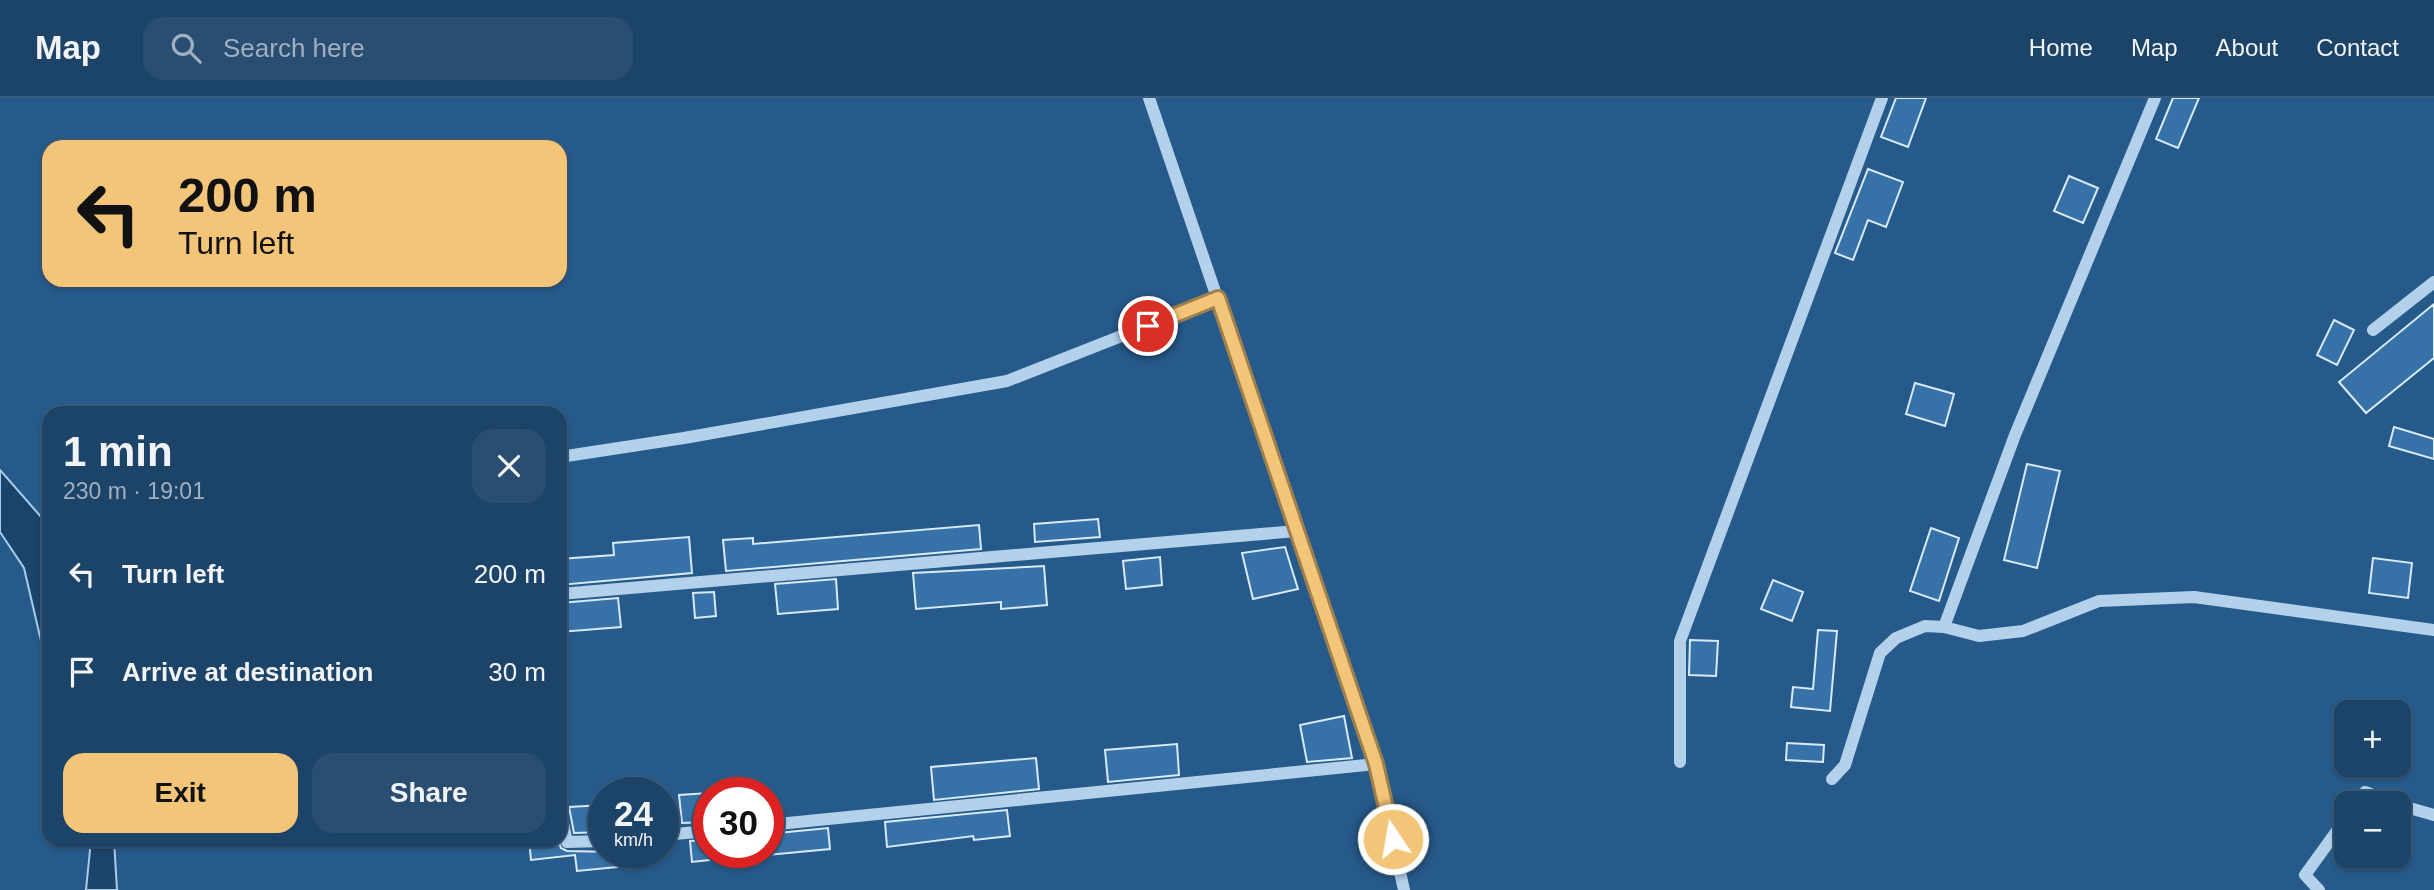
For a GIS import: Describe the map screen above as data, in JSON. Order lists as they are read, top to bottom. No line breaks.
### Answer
{"page":{"header":"Map","search":"Search here","nav":["Home","Map","About","Contact"],"turn":["200 m","Turn left"],"heading":["1 min","230 m · 19:01"],"list":[{"name":"Turn left","value":"200 m"},{"name":"Arrive at destination","value":"30 m"}],"map_buttons":["+","−"],"buttons":["Exit","Share"],"speed":"24 km/h","limit":"30"}}
